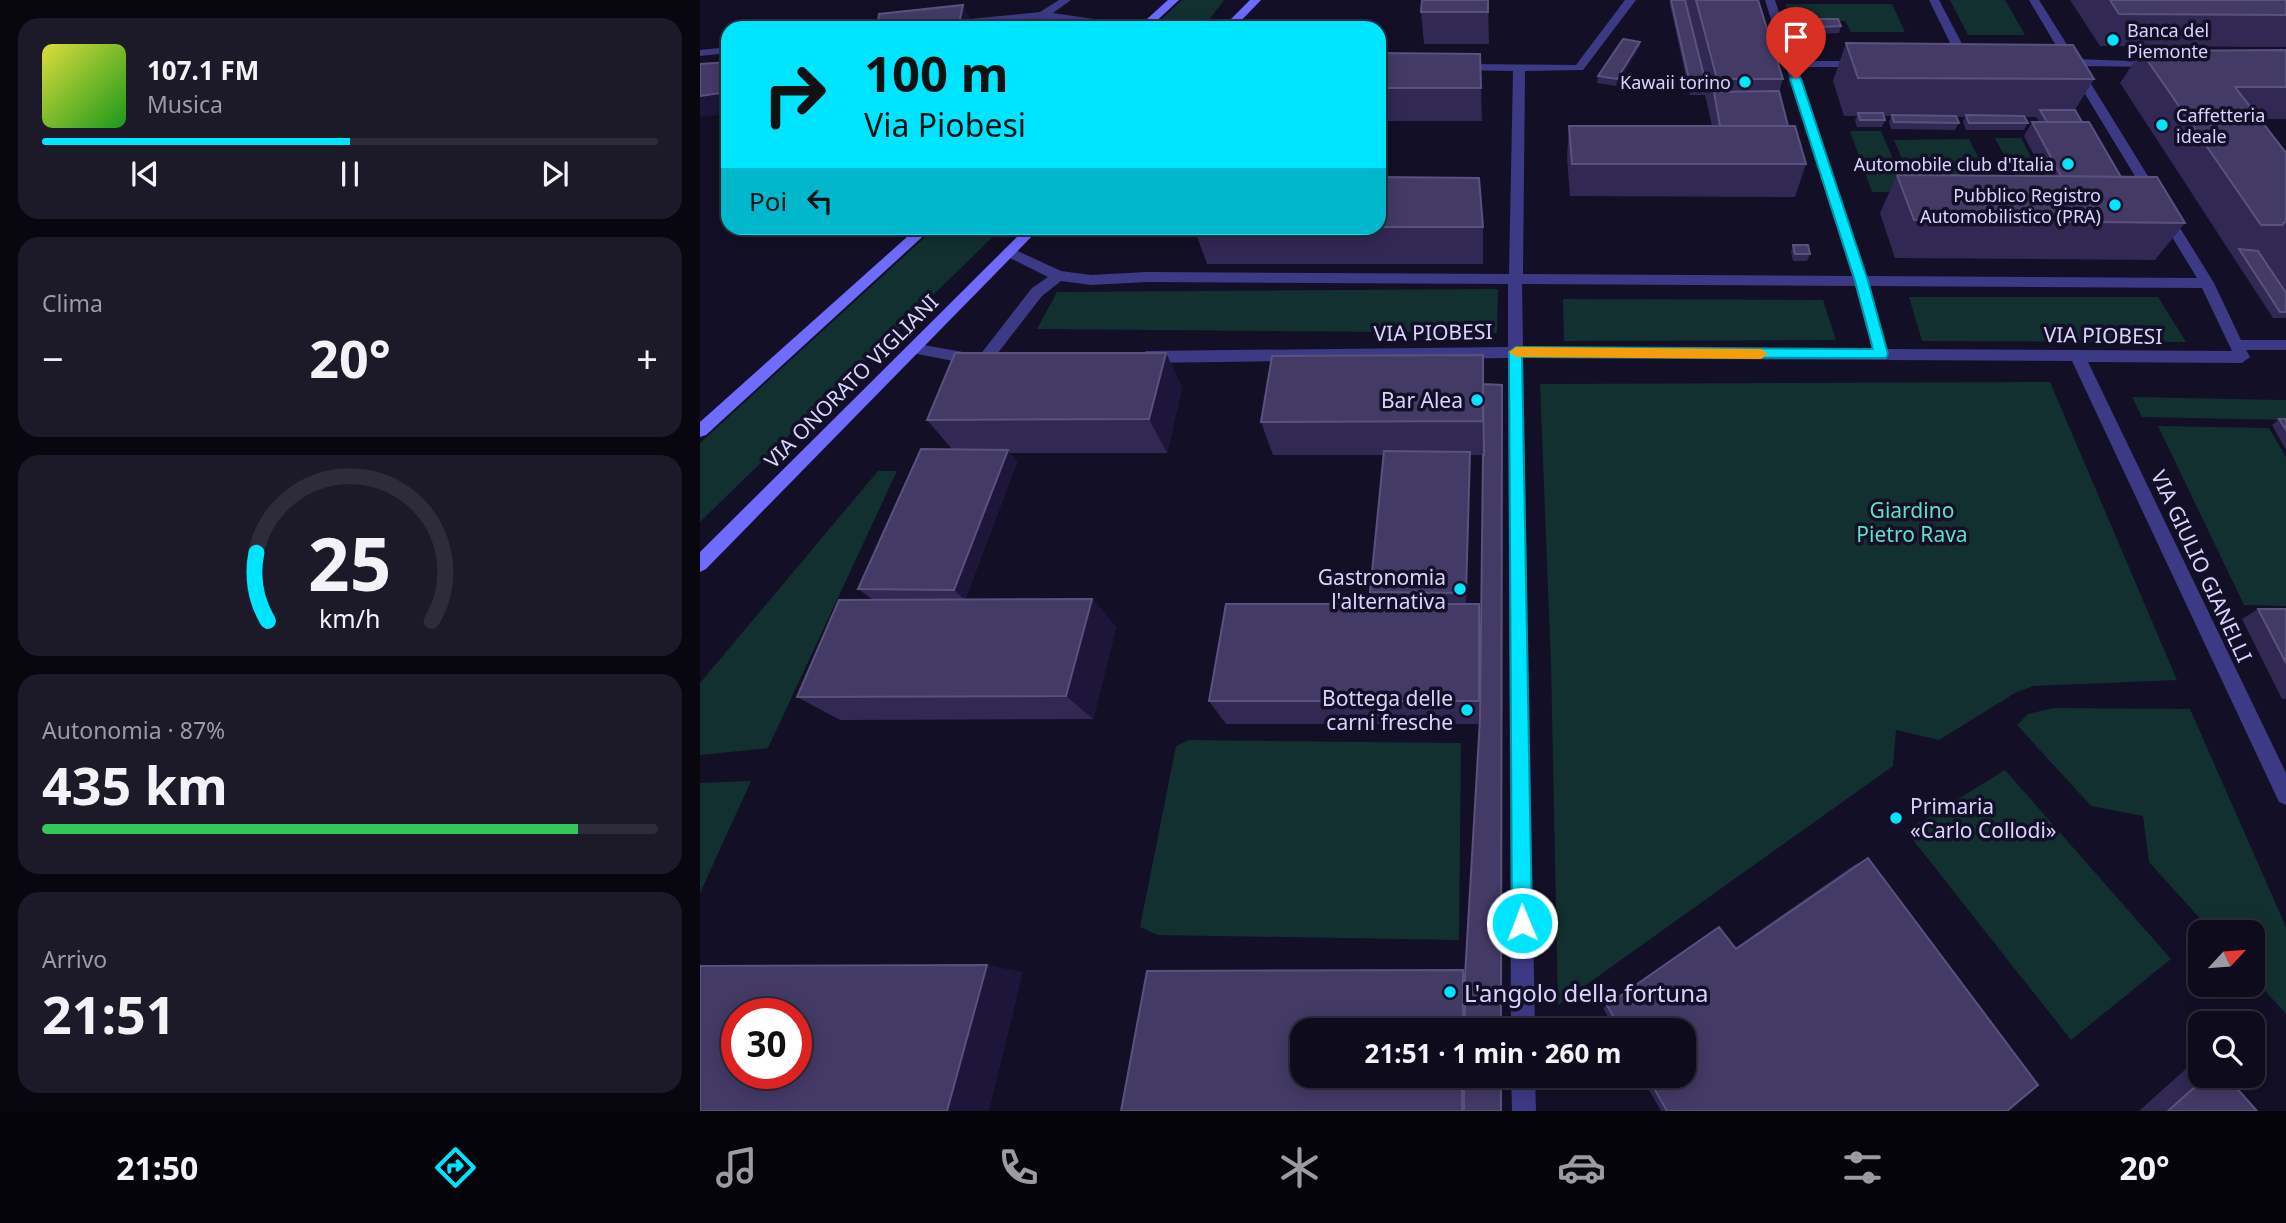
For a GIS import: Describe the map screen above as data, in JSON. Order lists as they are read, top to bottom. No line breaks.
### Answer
{"streets":{"main road":["VIA ONORATO VIGLIANI"],"street":["VIA PIOBESI","VIA GIULIO GIANELLI"]},"crossings":[["VIA PIOBESI","VIA GIULIO GIANELLI"]],"parks":["Giardino Pietro Rava"],"places":["Banca del Piemonte","Kawaii torino","Caffetteria ideale","Automobile club d'Italia","Pubblico Registro Automobilistico (PRA)","Bar Alea","Gastronomia l'alternativa","Bottega delle carni fresche","Primaria «Carlo Collodi»","L'angolo della fortuna"],"north":"top right","page":{"turn":["100 m","Via Piobesi"],"song":["107.1 FM","Musica"],"then":"Poi","tile":["Clima",["Autonomia · 87%","435 km"],["Arrivo","21:51"]],"heat":["−","20°","+"],"limit":"30","trip":"21:51 · 1 min · 260 m","tabs":["21:50","20°"],"gauge":["25","km/h"]}}
